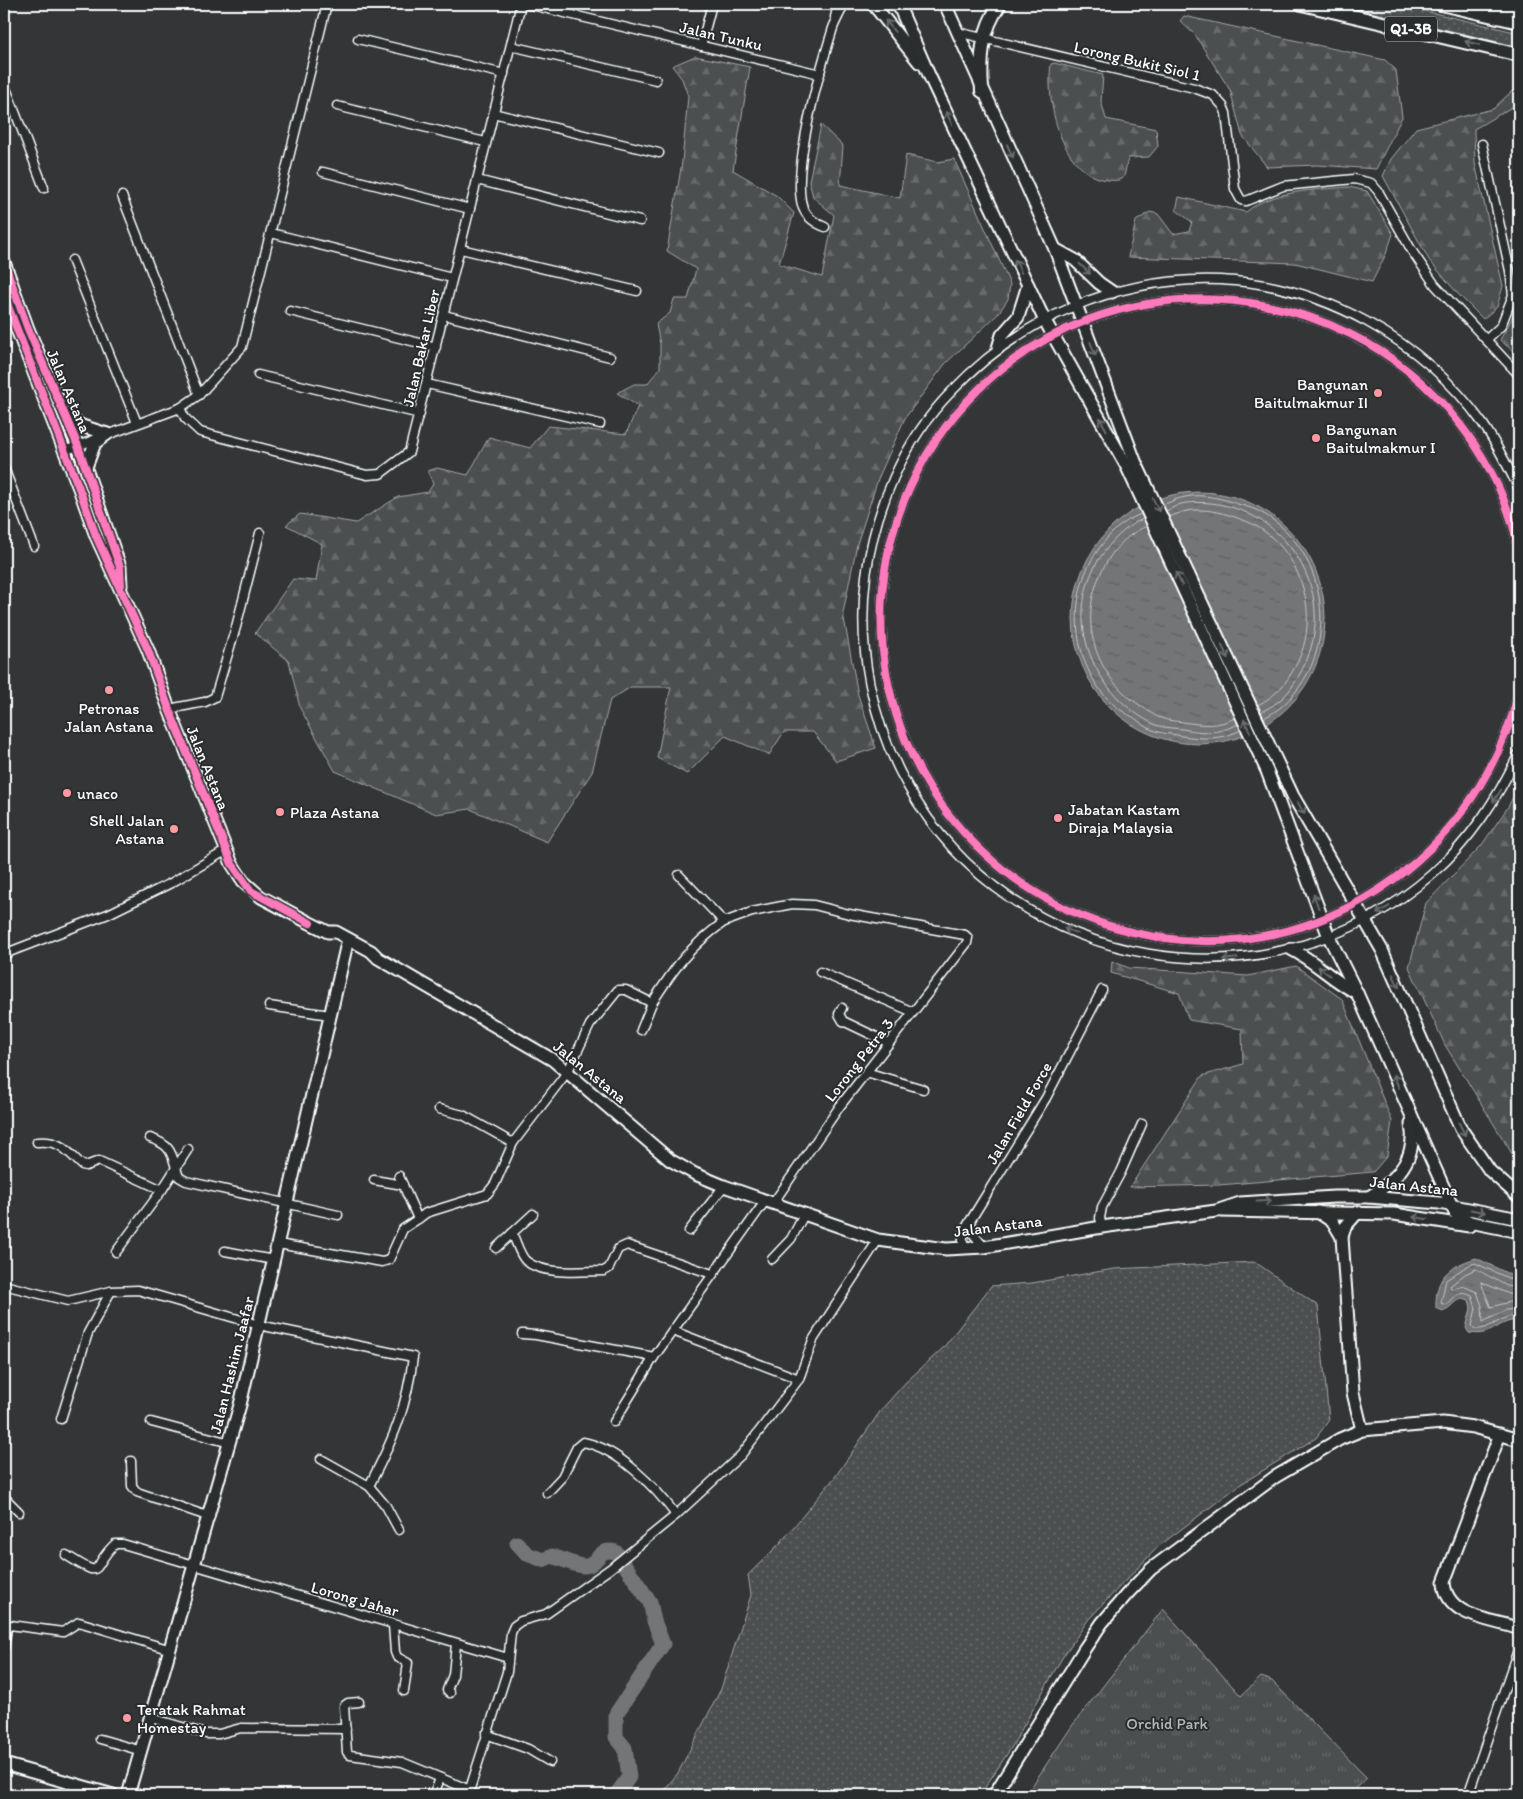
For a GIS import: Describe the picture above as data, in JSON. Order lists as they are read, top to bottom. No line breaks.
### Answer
{"streets":{"main road":["Q1-3B"],"street":["Jalan Tunku","Lorong Bukit Siol 1","Jalan Bakar Liber","Jalan Astana","Lorong Petra 3","Jalan Field Force","Jalan Hashim Jaafar","Lorong Jahar"]},"crossings":[["Jalan Astana","Lorong Petra 3"],["Jalan Astana","Jalan Field Force"],["Jalan Astana","Jalan Hashim Jaafar"],["Jalan Hashim Jaafar","Lorong Jahar"]],"parks":["Orchid Park"],"places":["Bangunan Baitulmakmur II","Bangunan Baitulmakmur I","Petronas Jalan Astana","unaco","Plaza Astana","Jabatan Kastam Diraja Malaysia","Shell Jalan Astana","Teratak Rahmat Homestay"]}
